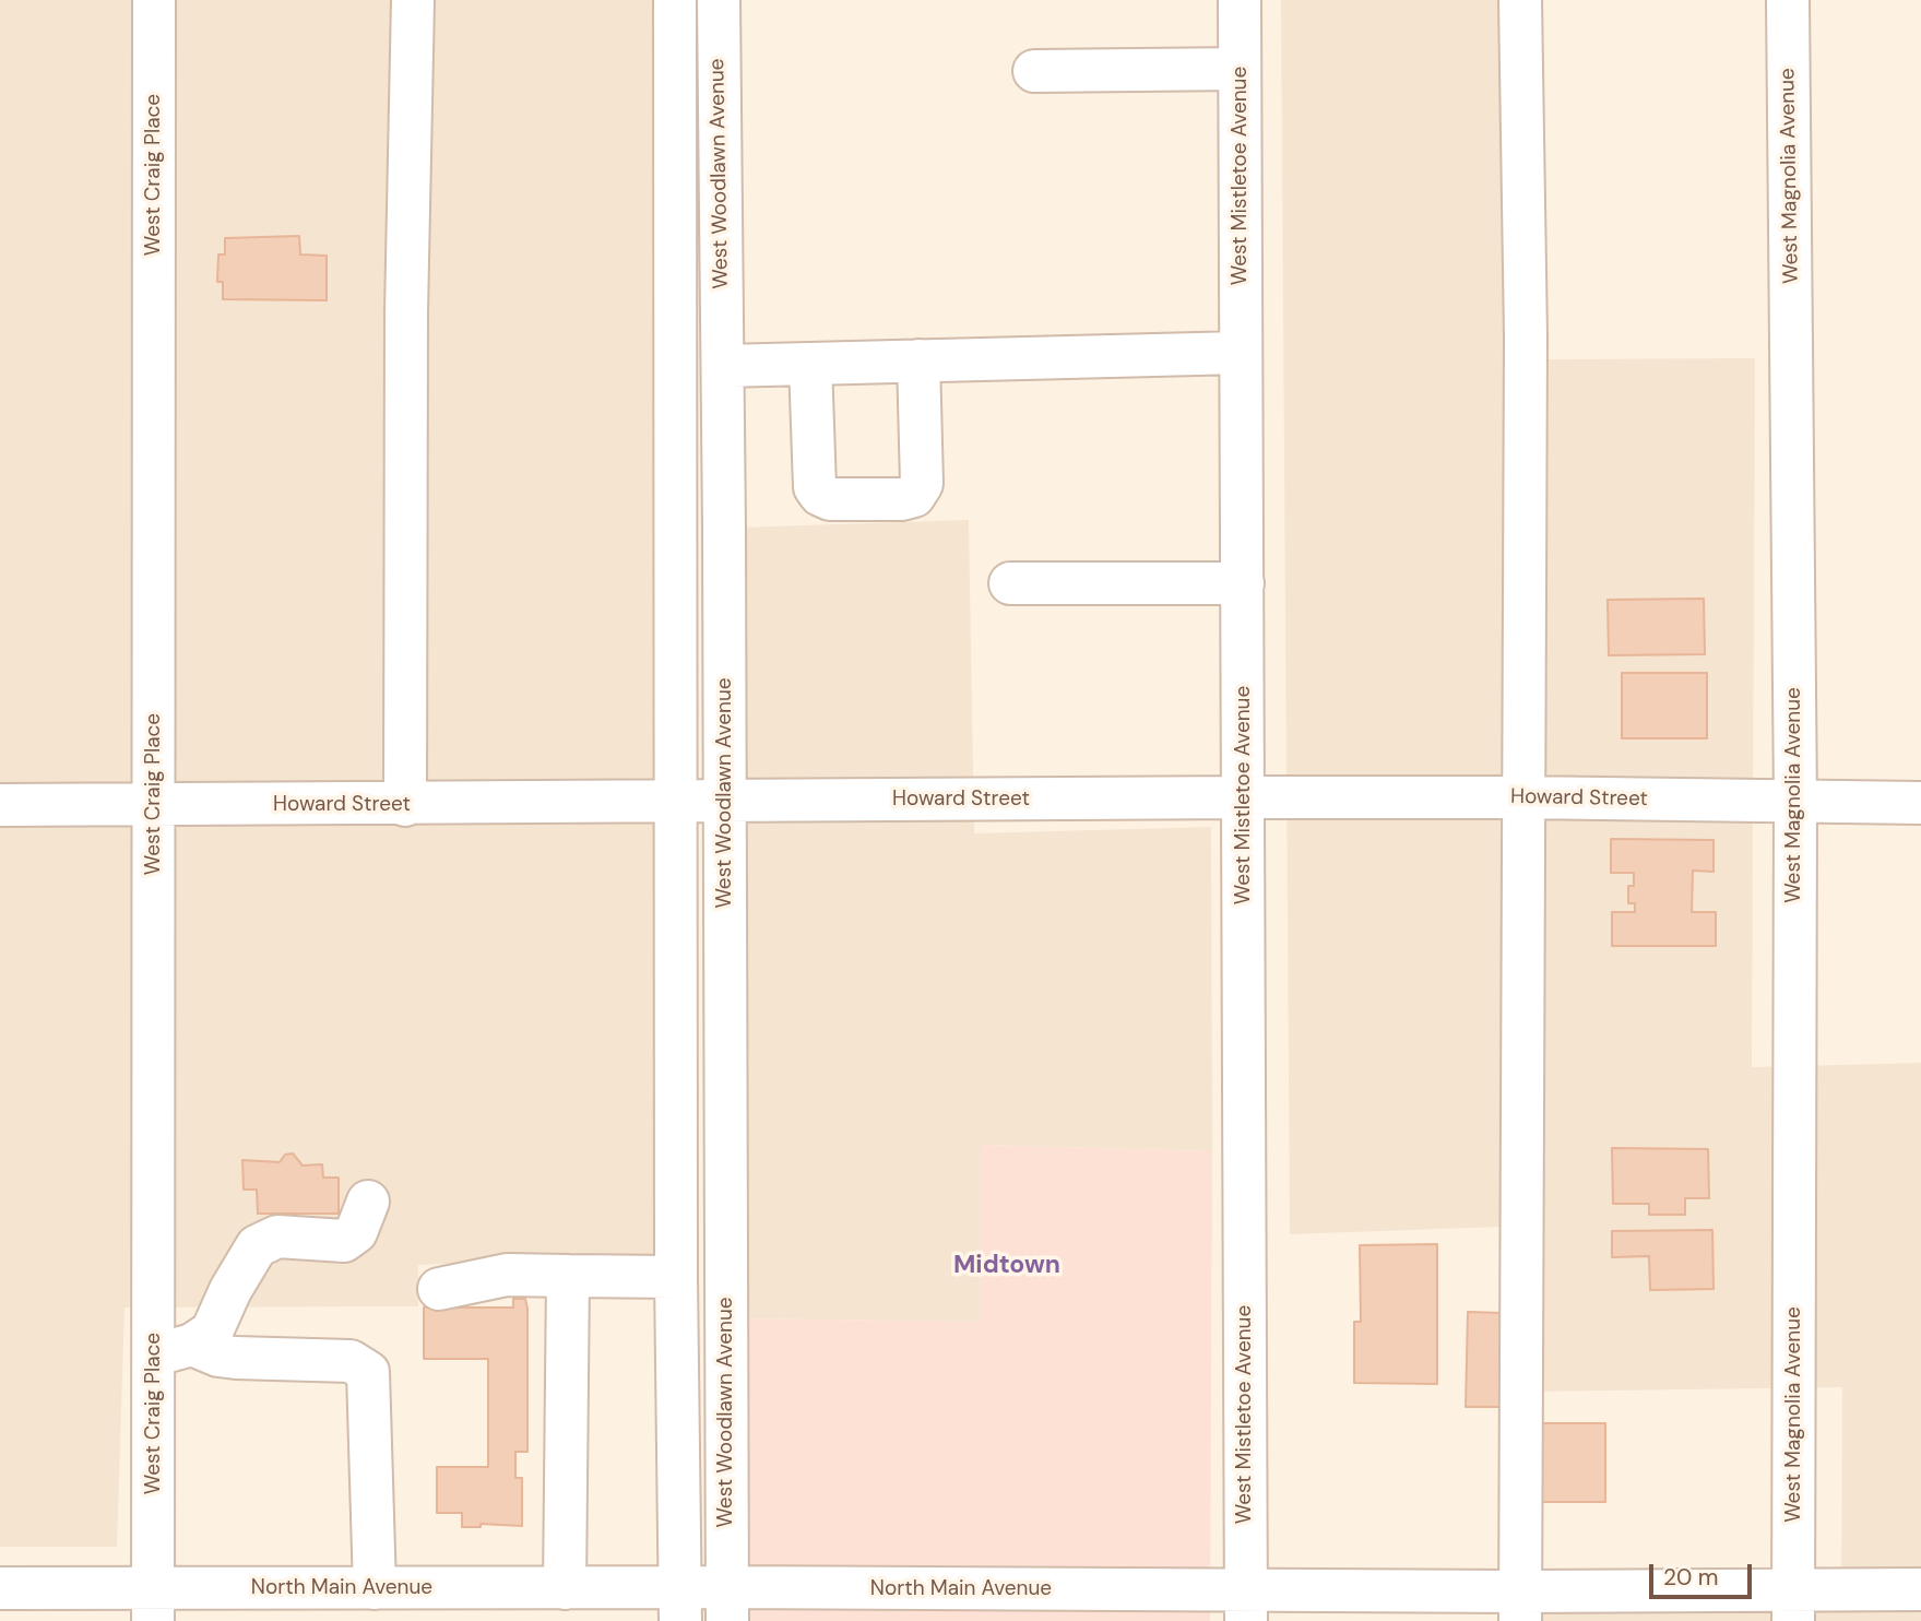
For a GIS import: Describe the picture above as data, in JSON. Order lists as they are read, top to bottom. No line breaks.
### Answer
{"streets":{"street":["West Woodlawn Avenue","West Craig Place","West Mistletoe Avenue","West Magnolia Avenue","Howard Street","North Main Avenue"]},"crossings":[["West Woodlawn Avenue","Howard Street"],["West Woodlawn Avenue","North Main Avenue"],["West Craig Place","Howard Street"],["West Craig Place","North Main Avenue"],["West Mistletoe Avenue","Howard Street"],["West Mistletoe Avenue","North Main Avenue"],["West Magnolia Avenue","Howard Street"],["West Magnolia Avenue","North Main Avenue"]],"districts":["Midtown"],"scale_bar":"20 m"}
